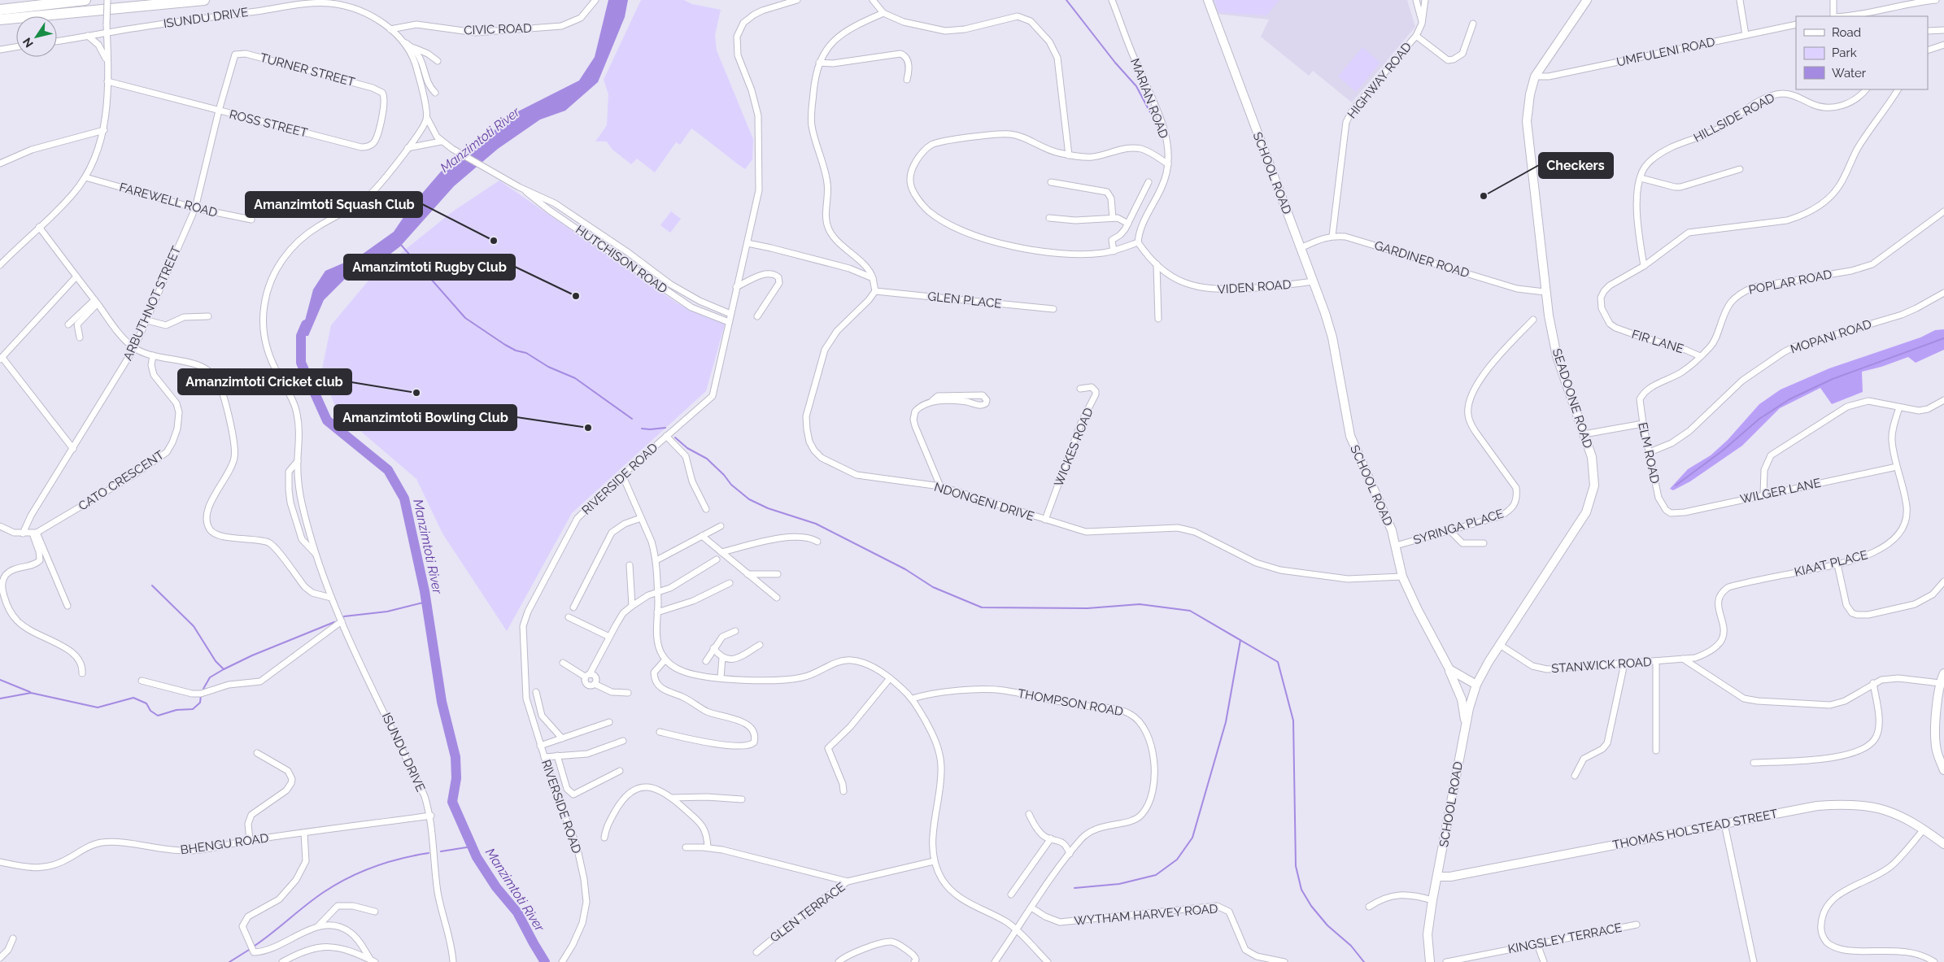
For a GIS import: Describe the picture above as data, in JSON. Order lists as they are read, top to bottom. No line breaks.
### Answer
{"streets":{"street":["ISUNDU DRIVE","CIVIC ROAD","UMFULENI ROAD","TURNER STREET","HIGHWAY ROAD","MARIAN ROAD","HILLSIDE ROAD","ROSS STREET","SCHOOL ROAD","FAREWELL ROAD","HUTCHISON ROAD","GARDINER ROAD","POPLAR ROAD","VIDEN ROAD","GLEN PLACE","ARBUTHNOT STREET","MOPANI ROAD","FIR LANE","SEADOONE ROAD","WICKES ROAD","ELM ROAD","RIVERSIDE ROAD","CATO CRESCENT","WILGER LANE","NDONGENI DRIVE","SYRINGA PLACE","KIAAT PLACE","STANWICK ROAD","THOMPSON ROAD","THOMAS HOLSTEAD STREET","BHENGU ROAD","GLEN TERRACE","WYTHAM HARVEY ROAD","KINGSLEY TERRACE"]},"crossings":[["ISUNDU DRIVE","CIVIC ROAD"],["ISUNDU DRIVE","HUTCHISON ROAD"],["ISUNDU DRIVE","BHENGU ROAD"],["UMFULENI ROAD","SEADOONE ROAD"],["TURNER STREET","ROSS STREET"],["TURNER STREET","ARBUTHNOT STREET"],["HIGHWAY ROAD","GARDINER ROAD"],["MARIAN ROAD","VIDEN ROAD"],["HILLSIDE ROAD","FIR LANE"],["ROSS STREET","ARBUTHNOT STREET"],["SCHOOL ROAD","GARDINER ROAD"],["SCHOOL ROAD","VIDEN ROAD"],["SCHOOL ROAD","SEADOONE ROAD"],["SCHOOL ROAD","NDONGENI DRIVE"],["SCHOOL ROAD","SYRINGA PLACE"],["SCHOOL ROAD","THOMAS HOLSTEAD STREET"],["FAREWELL ROAD","ARBUTHNOT STREET"],["HUTCHISON ROAD","RIVERSIDE ROAD"],["GARDINER ROAD","SEADOONE ROAD"],["POPLAR ROAD","FIR LANE"],["POPLAR ROAD","ELM ROAD"],["GLEN PLACE","NDONGENI DRIVE"],["MOPANI ROAD","ELM ROAD"],["SEADOONE ROAD","STANWICK ROAD"],["WICKES ROAD","NDONGENI DRIVE"],["ELM ROAD","WILGER LANE"],["WILGER LANE","KIAAT PLACE"],["KIAAT PLACE","STANWICK ROAD"],["THOMPSON ROAD","WYTHAM HARVEY ROAD"]],"water":["Manzimtoti River"],"places":["Checkers","Amanzimtoti Squash Club","Amanzimtoti Rugby Club","Amanzimtoti Cricket club","Amanzimtoti Bowling Club"],"legend":["Road","Park","Water"],"north":"bottom left"}
